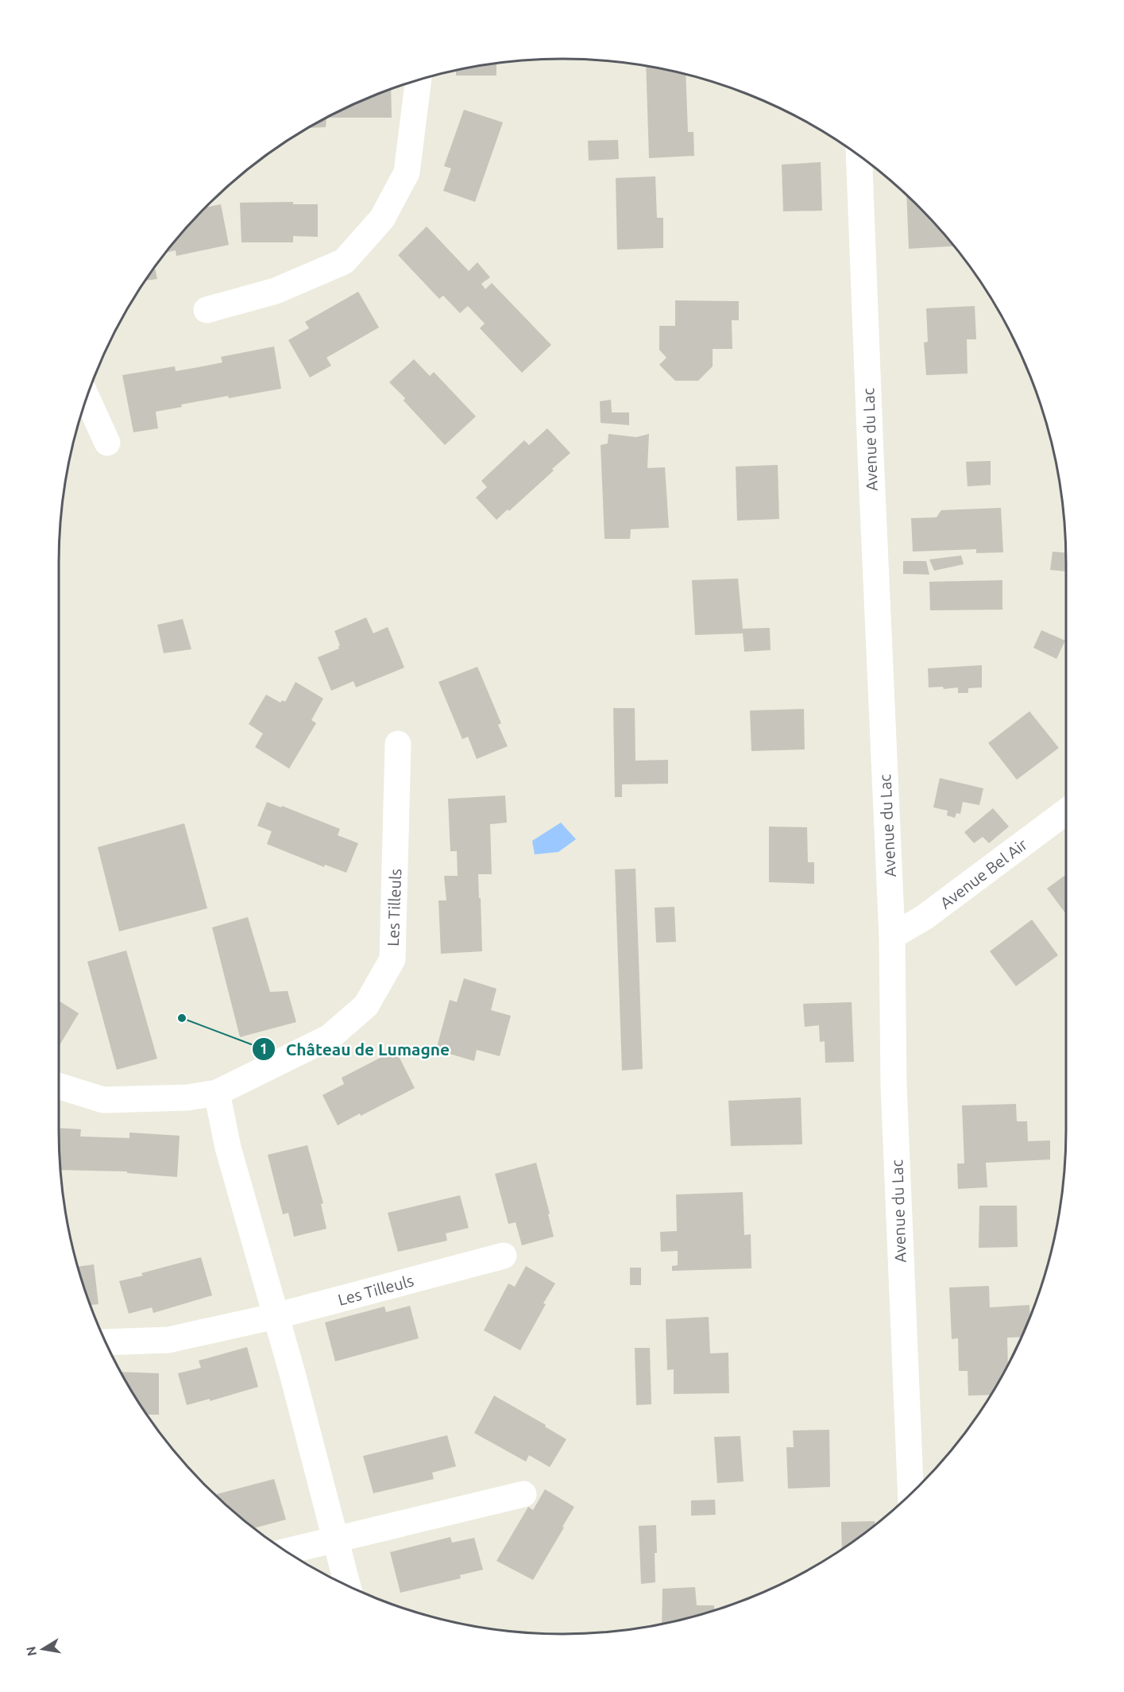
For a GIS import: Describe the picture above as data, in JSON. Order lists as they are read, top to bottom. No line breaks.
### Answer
{"streets":{"street":["Avenue du Lac","Avenue Bel Air","Les Tilleuls"]},"crossings":[["Avenue du Lac","Avenue Bel Air"]],"places":["Château de Lumagne"],"north":"left"}
